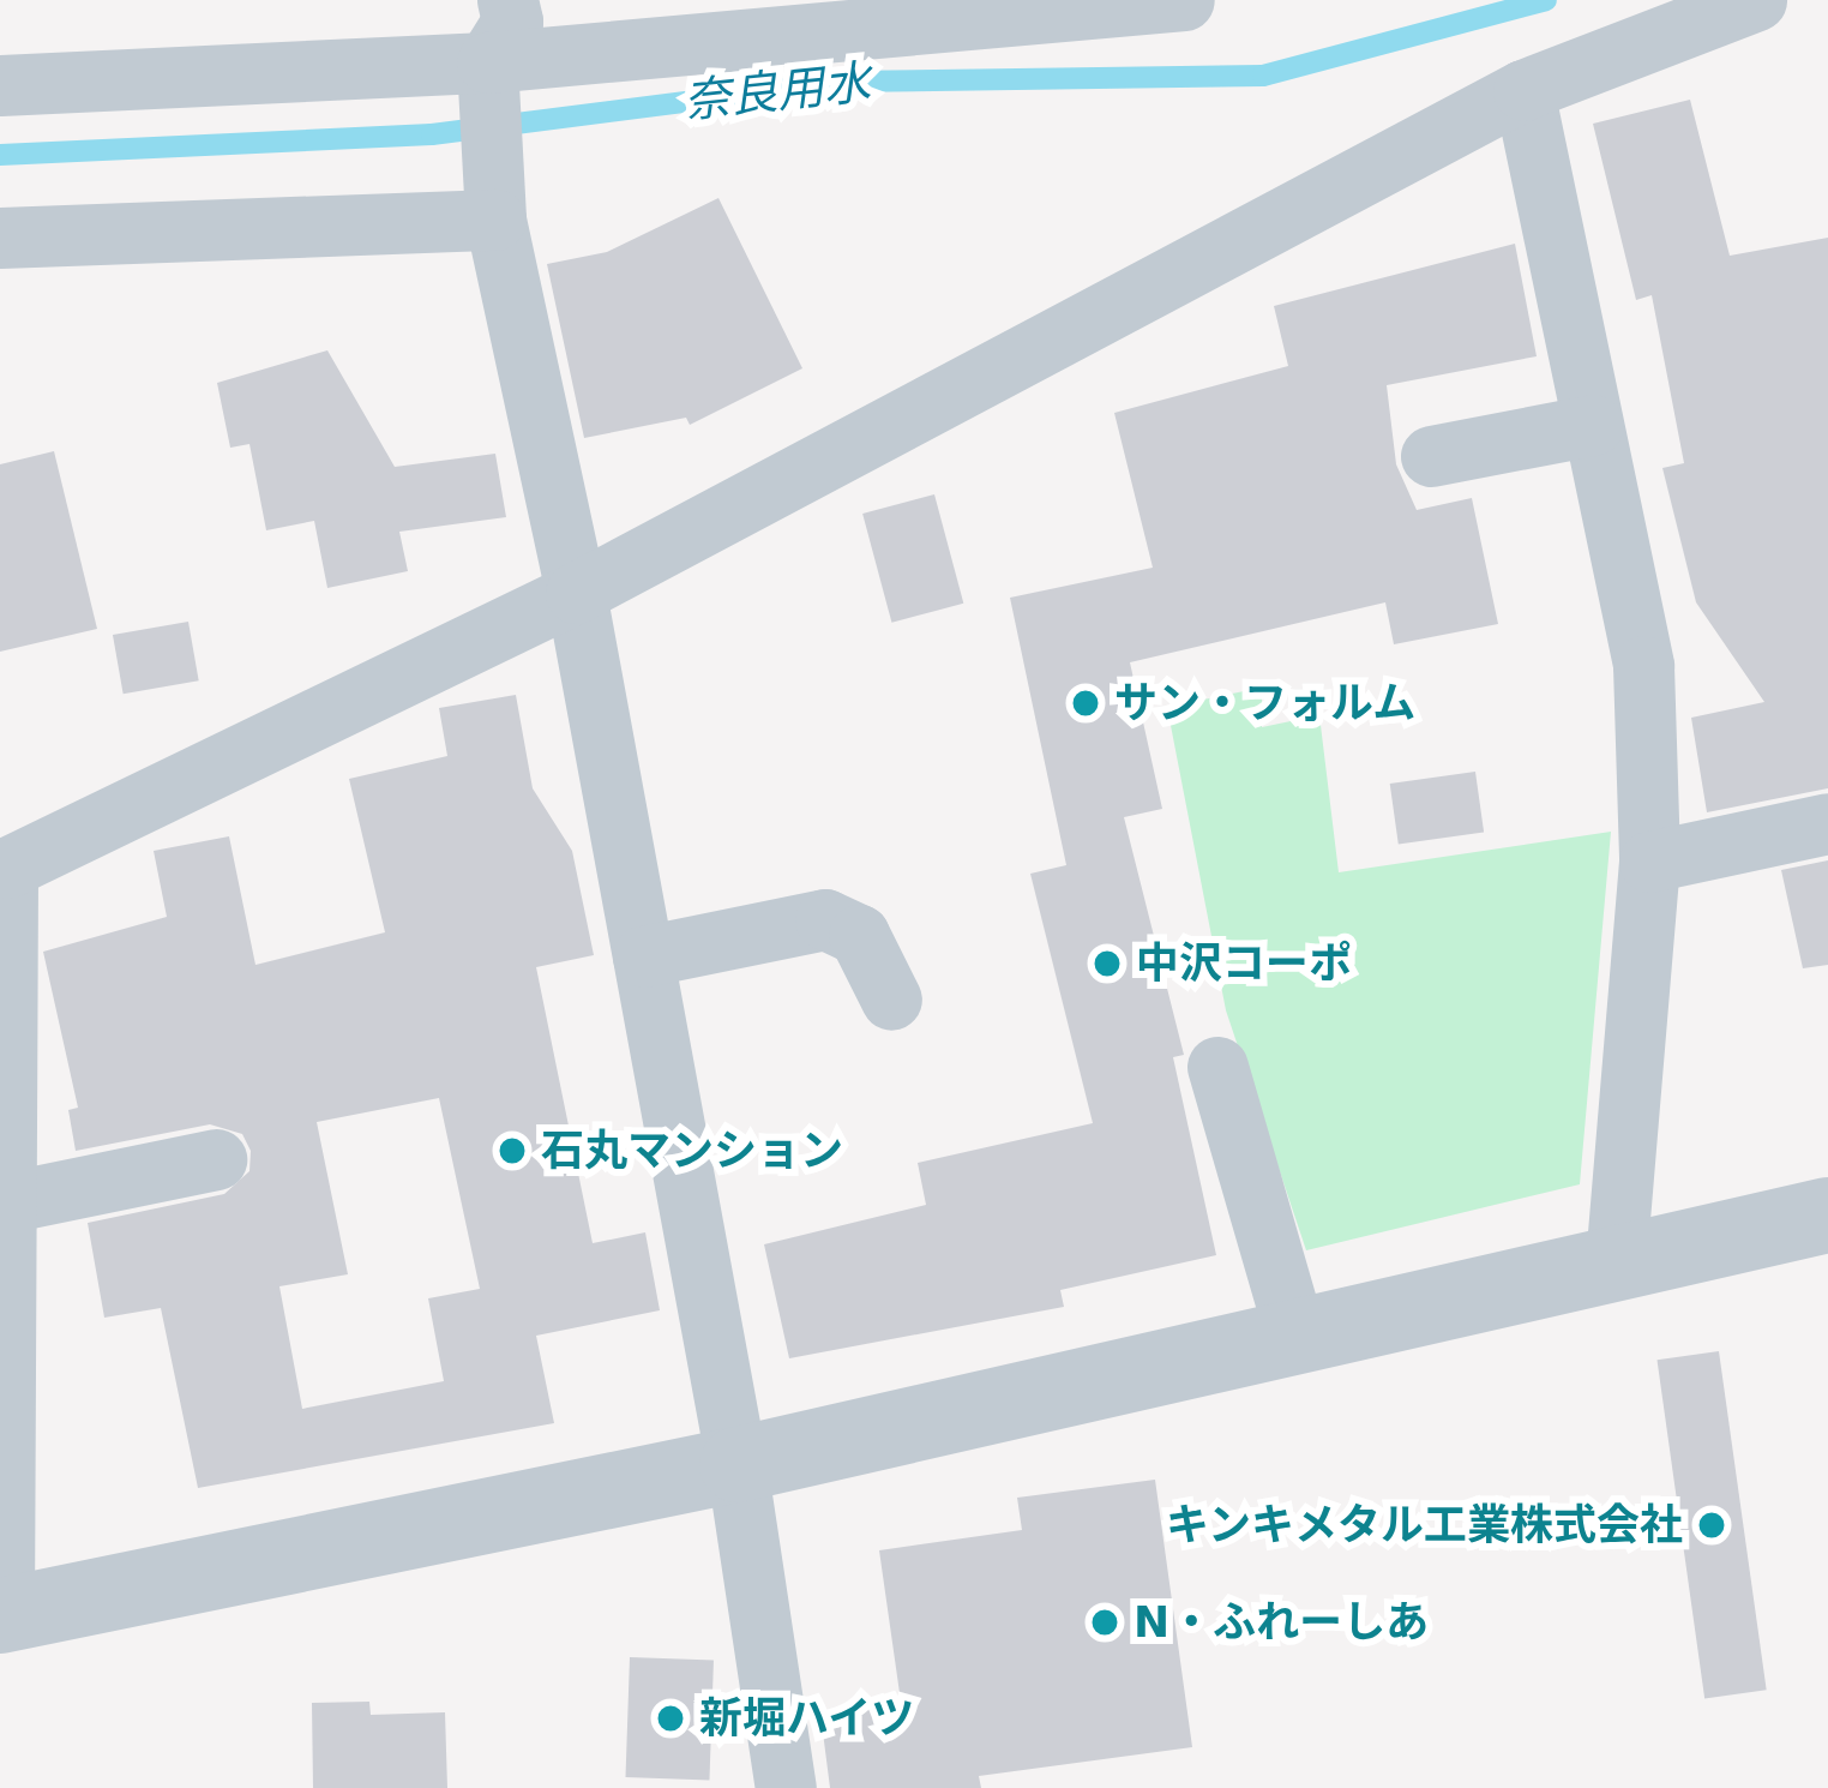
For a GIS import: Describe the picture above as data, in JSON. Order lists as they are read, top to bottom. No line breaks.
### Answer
{"water":["奈良用水"],"places":["サン・フォルム","中沢コーポ","石丸マンション","キンキメタル工業株式会社","N・ふれーしあ","新堀ハイツ"]}
